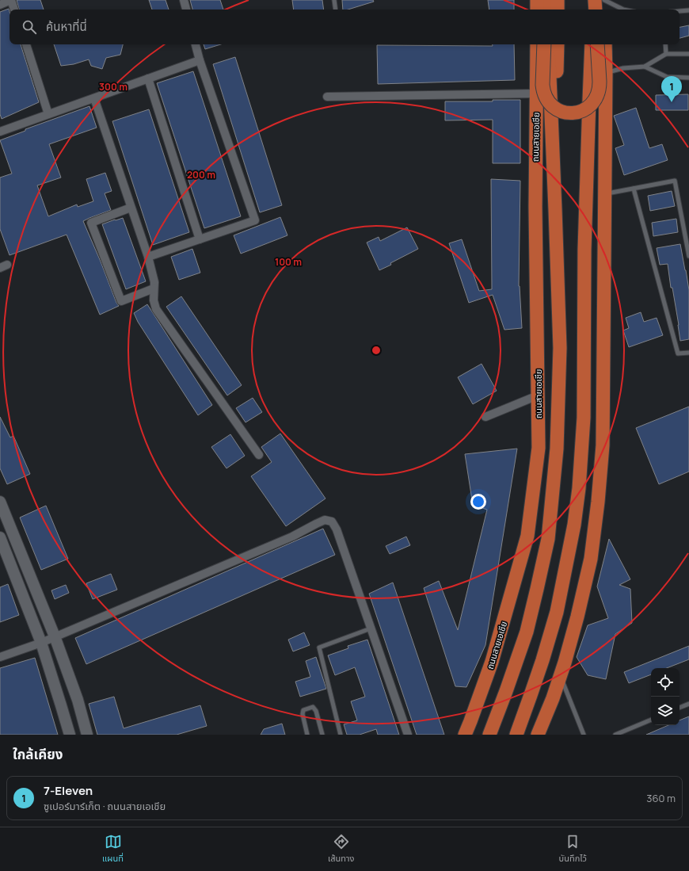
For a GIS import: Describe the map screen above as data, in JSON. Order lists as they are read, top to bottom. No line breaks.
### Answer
{"streets":{"highway":["ถนนสายเอเชีย"]},"page":{"search":"ค้นหาที่นี่","pins":"1","heading":"ใกล้เคียง","list":[{"mark":"1","name":"7-Eleven","note":"ซูเปอร์มาร์เก็ต · ถนนสายเอเชีย","value":"360 m"}],"nav":["แผนที่","เส้นทาง","บันทึกไว้"]},"rings":["300 m","200 m","100 m"]}
